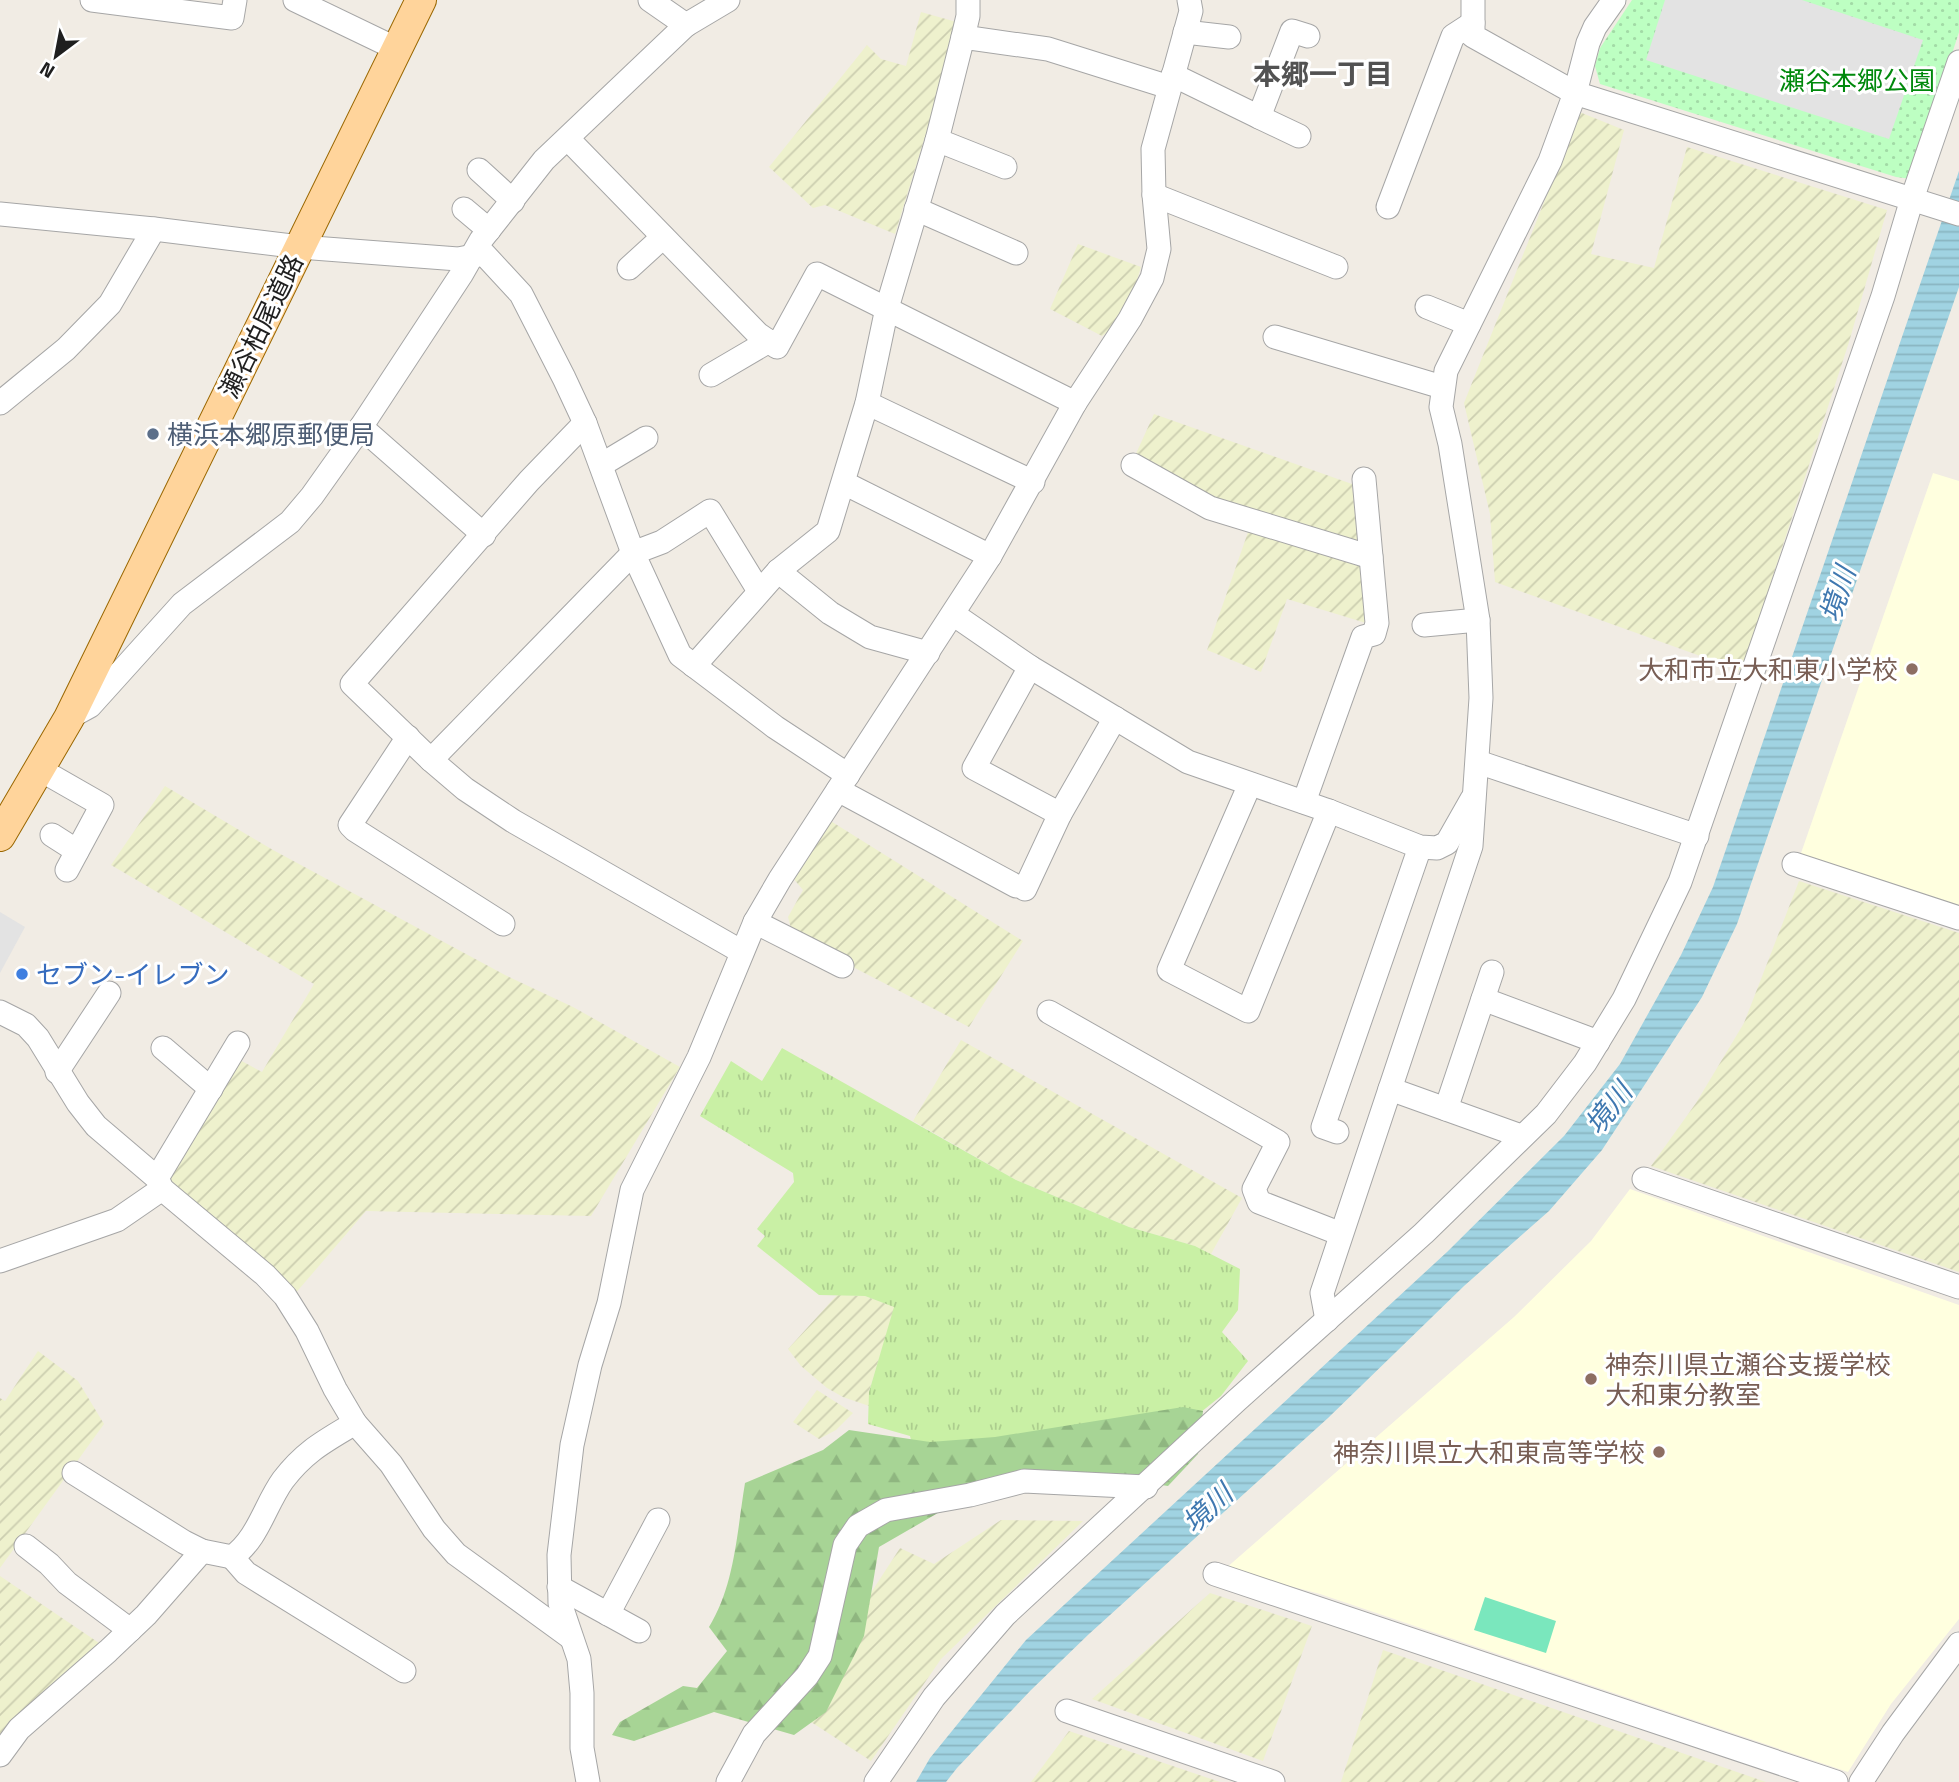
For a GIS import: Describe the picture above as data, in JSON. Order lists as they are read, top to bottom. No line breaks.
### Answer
{"streets":{"main road":["瀬谷柏尾道路"]},"districts":["本郷一丁目"],"water":["境川"],"parks":["瀬谷本郷公園"],"places":["横浜本郷原郵便局","大和市立大和東小学校","セブン-イレブン","神奈川県立瀬谷支援学校 大和東分教室","神奈川県立大和東高等学校"],"north":"bottom left"}
